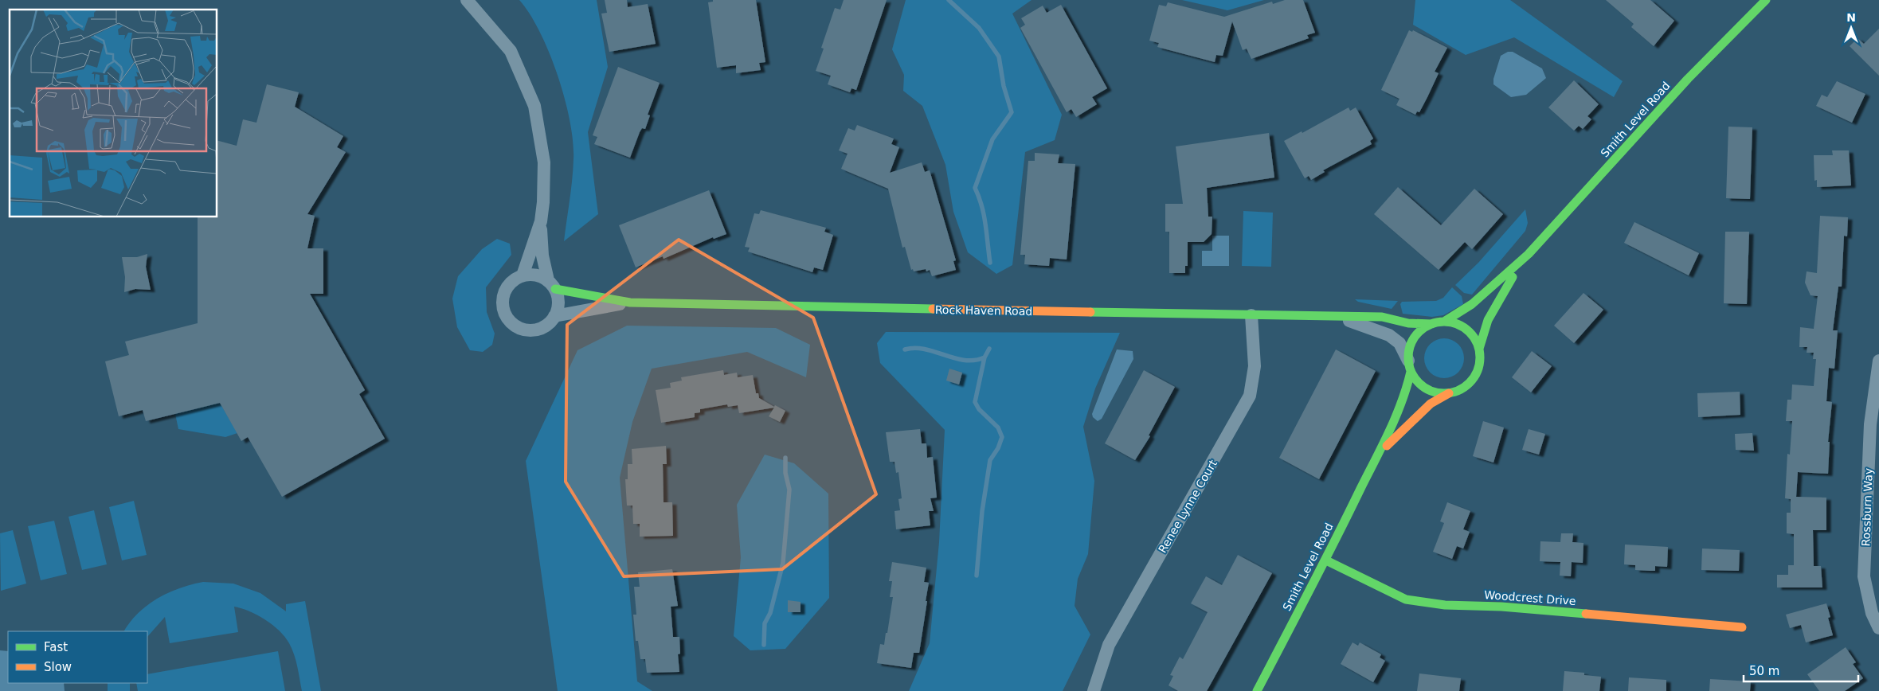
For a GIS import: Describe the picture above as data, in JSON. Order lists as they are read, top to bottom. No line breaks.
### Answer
{"streets":{"street":["Smith Level Road","Rock Haven Road","Renee Lynne Court","Rossburn Way","Woodcrest Drive"]},"crossings":[["Smith Level Road","Rock Haven Road"],["Smith Level Road","Woodcrest Drive"],["Rock Haven Road","Renee Lynne Court"]],"legend":["Fast","Slow"],"scale_bar":"50 m","north":"top"}
